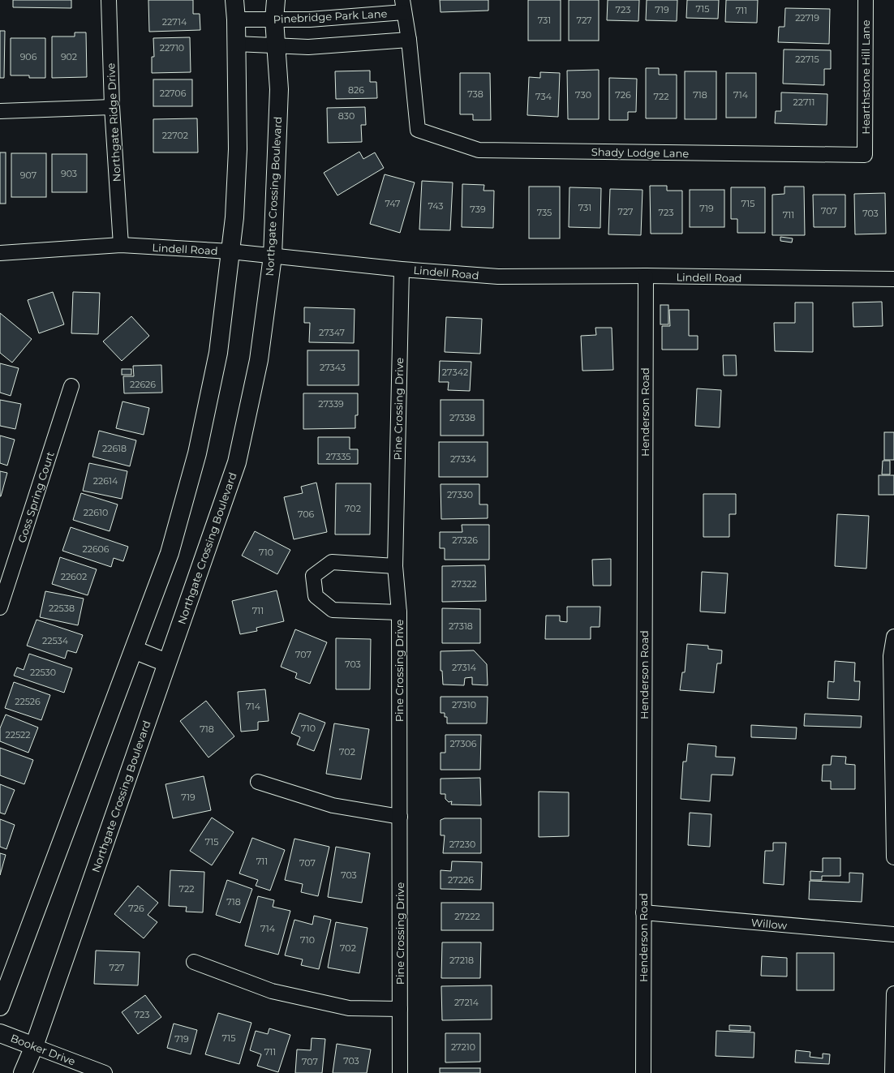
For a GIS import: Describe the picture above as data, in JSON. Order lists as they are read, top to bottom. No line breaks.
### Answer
{"streets":{"main road":["Northgate Crossing Boulevard","Booker Drive"],"street":["Pinebridge Park Lane","Hearthstone Hill Lane","Northgate Ridge Drive","Shady Lodge Lane","Lindell Road","Pine Crossing Drive","Henderson Road","Goss Spring Court","Willow"]},"crossings":[["Pinebridge Park Lane","Northgate Crossing Boulevard"],["Hearthstone Hill Lane","Shady Lodge Lane"],["Northgate Ridge Drive","Lindell Road"],["Northgate Crossing Boulevard","Lindell Road"],["Northgate Crossing Boulevard","Booker Drive"],["Lindell Road","Pine Crossing Drive"],["Lindell Road","Henderson Road"],["Henderson Road","Willow"]],"house_numbers":["715","723","719","711","22719","731","727","22714","22710","906","902","22715","826","22706","738","730","726","718","714","734","722","22711","830","22702","903","907","747","715","743","731","719","739","707","727","735","723","703","711","27347","27343","27342","22626","27339","27338","22618","27335","27334","22614","27330","702","22610","706","27326","22606","710","22602","27322","22538","711","27318","22534","707","703","27314","22530","22526","27310","714","710","718","22522","27306","702","719","715","27230","711","707","703","27226","722","718","726","27222","714","710","702","27218","727","27214","723","715","719","27210","711","703","707"]}
